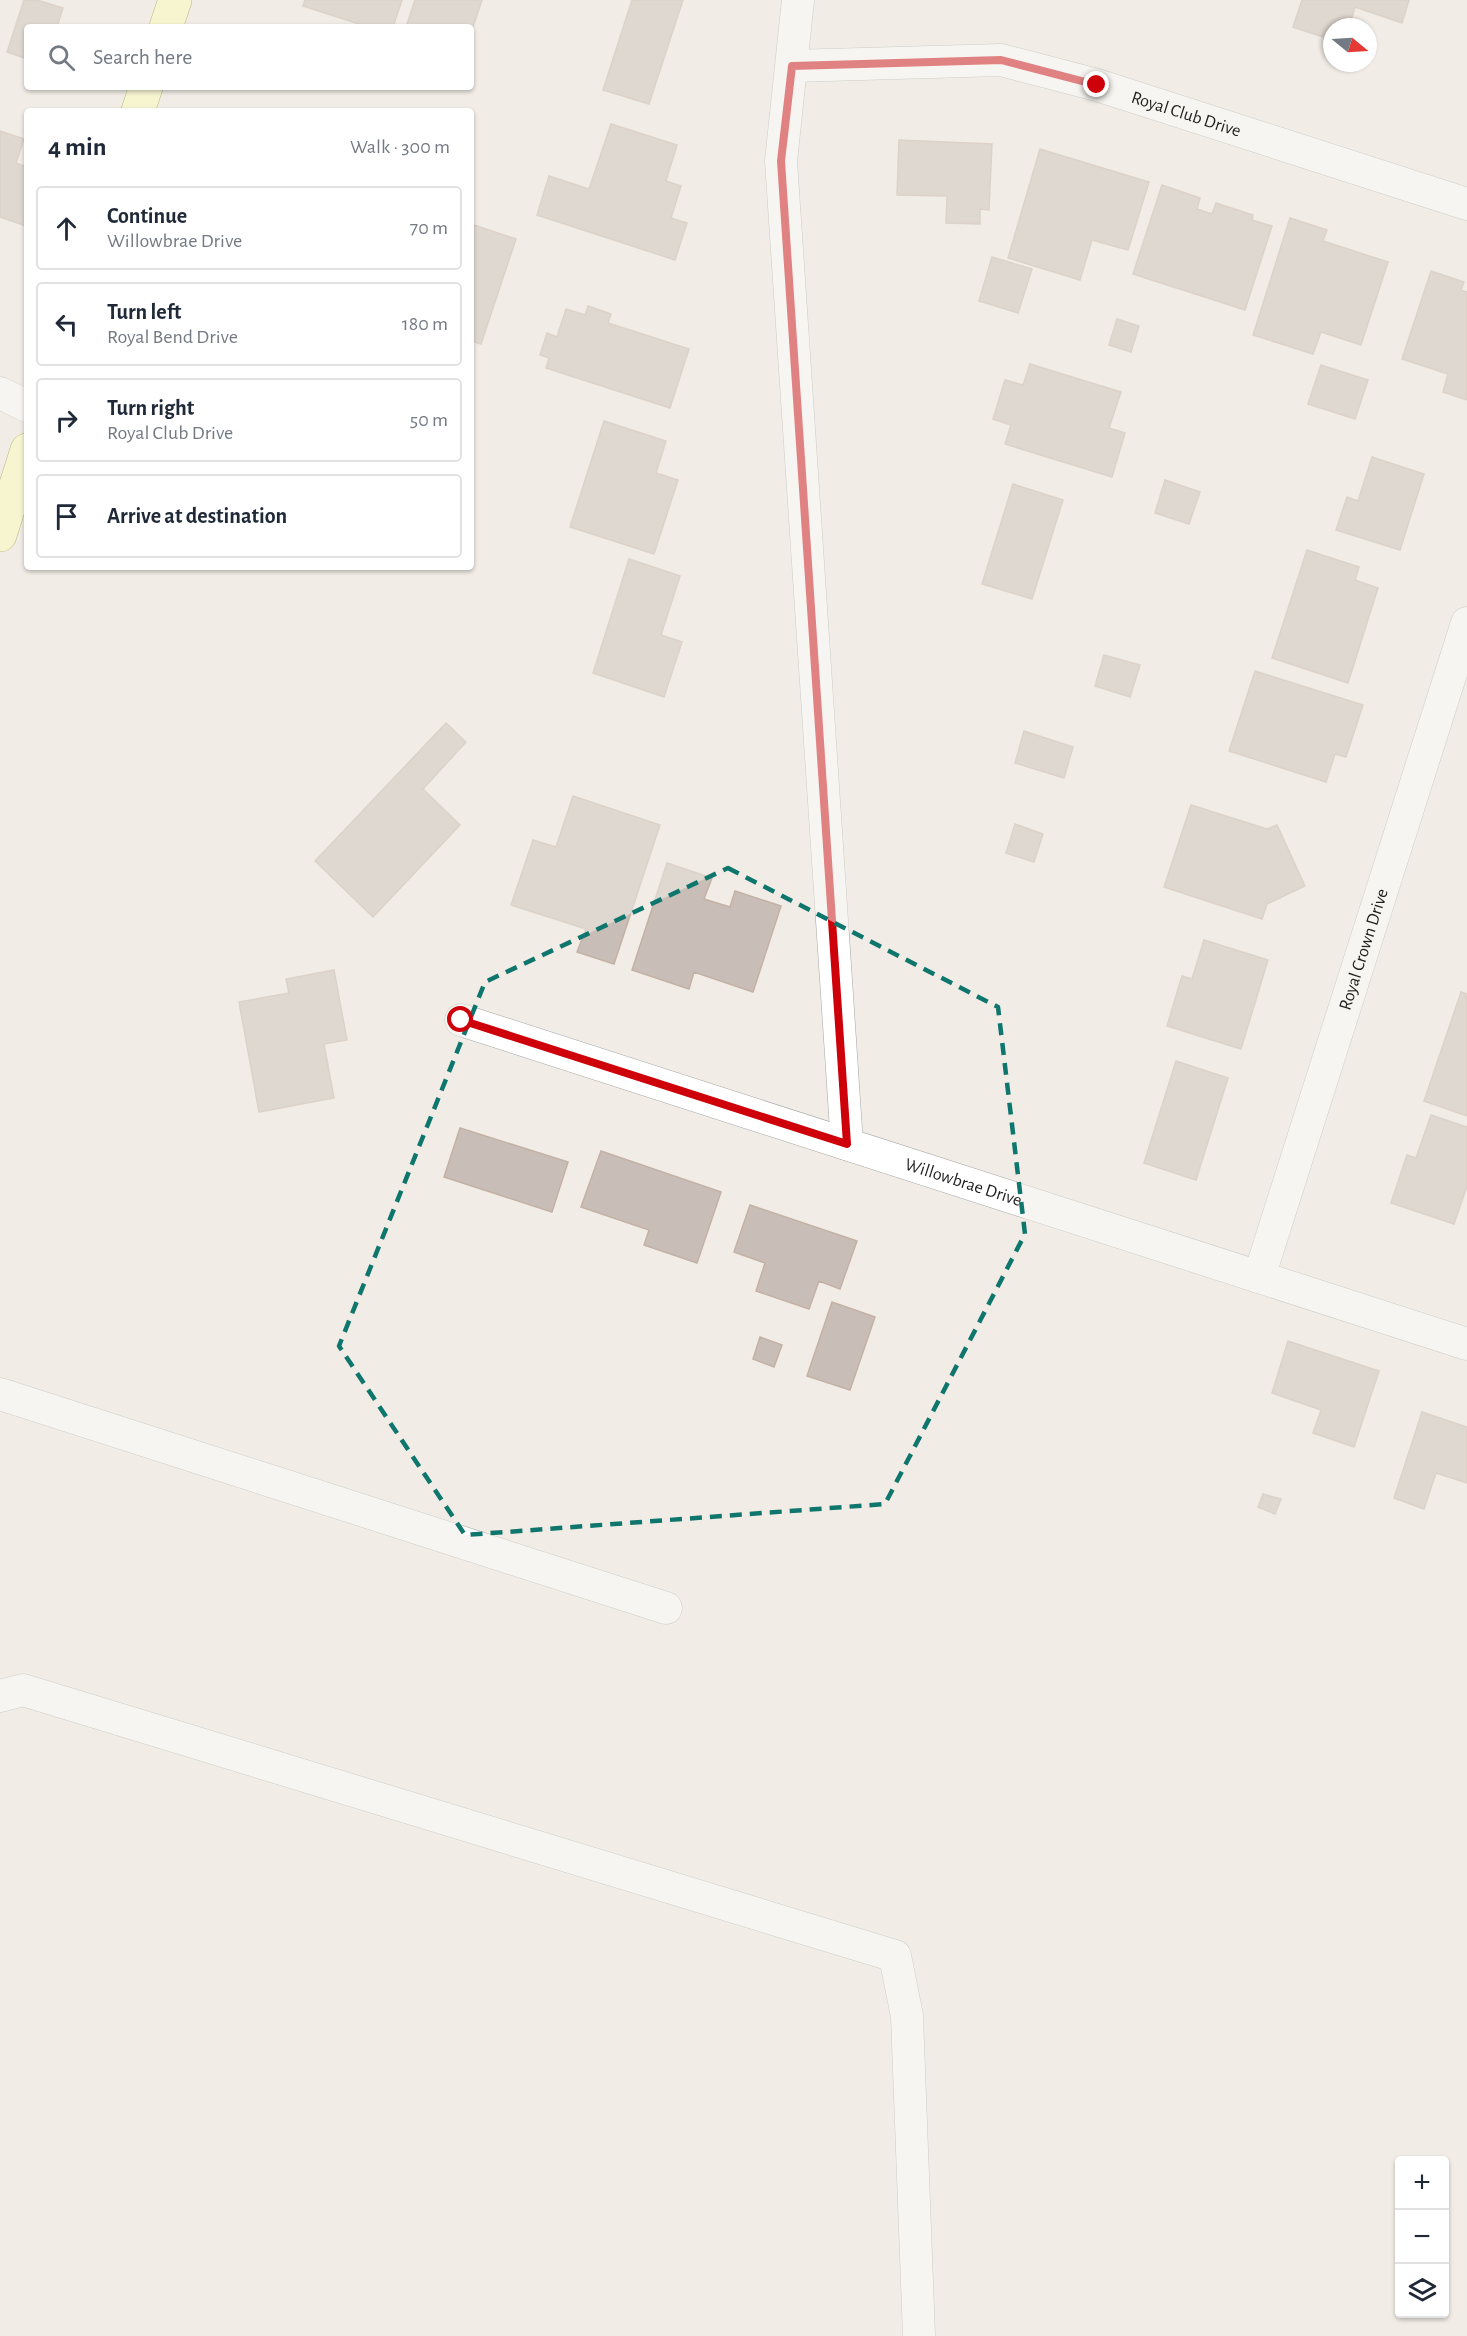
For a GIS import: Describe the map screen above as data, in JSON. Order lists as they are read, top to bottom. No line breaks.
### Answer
{"streets":{"street":["Royal Club Drive","Royal Crown Drive","Willowbrae Drive"]},"crossings":[["Royal Crown Drive","Willowbrae Drive"]],"north":"right","page":{"search":"Search here","heading":["4 min","Walk · 300 m"],"list":[["Continue","Willowbrae Drive","70 m"],["Turn left","Royal Bend Drive","180 m"],["Turn right","Royal Club Drive","50 m"],"Arrive at destination"],"map_buttons":["+","−"]}}
